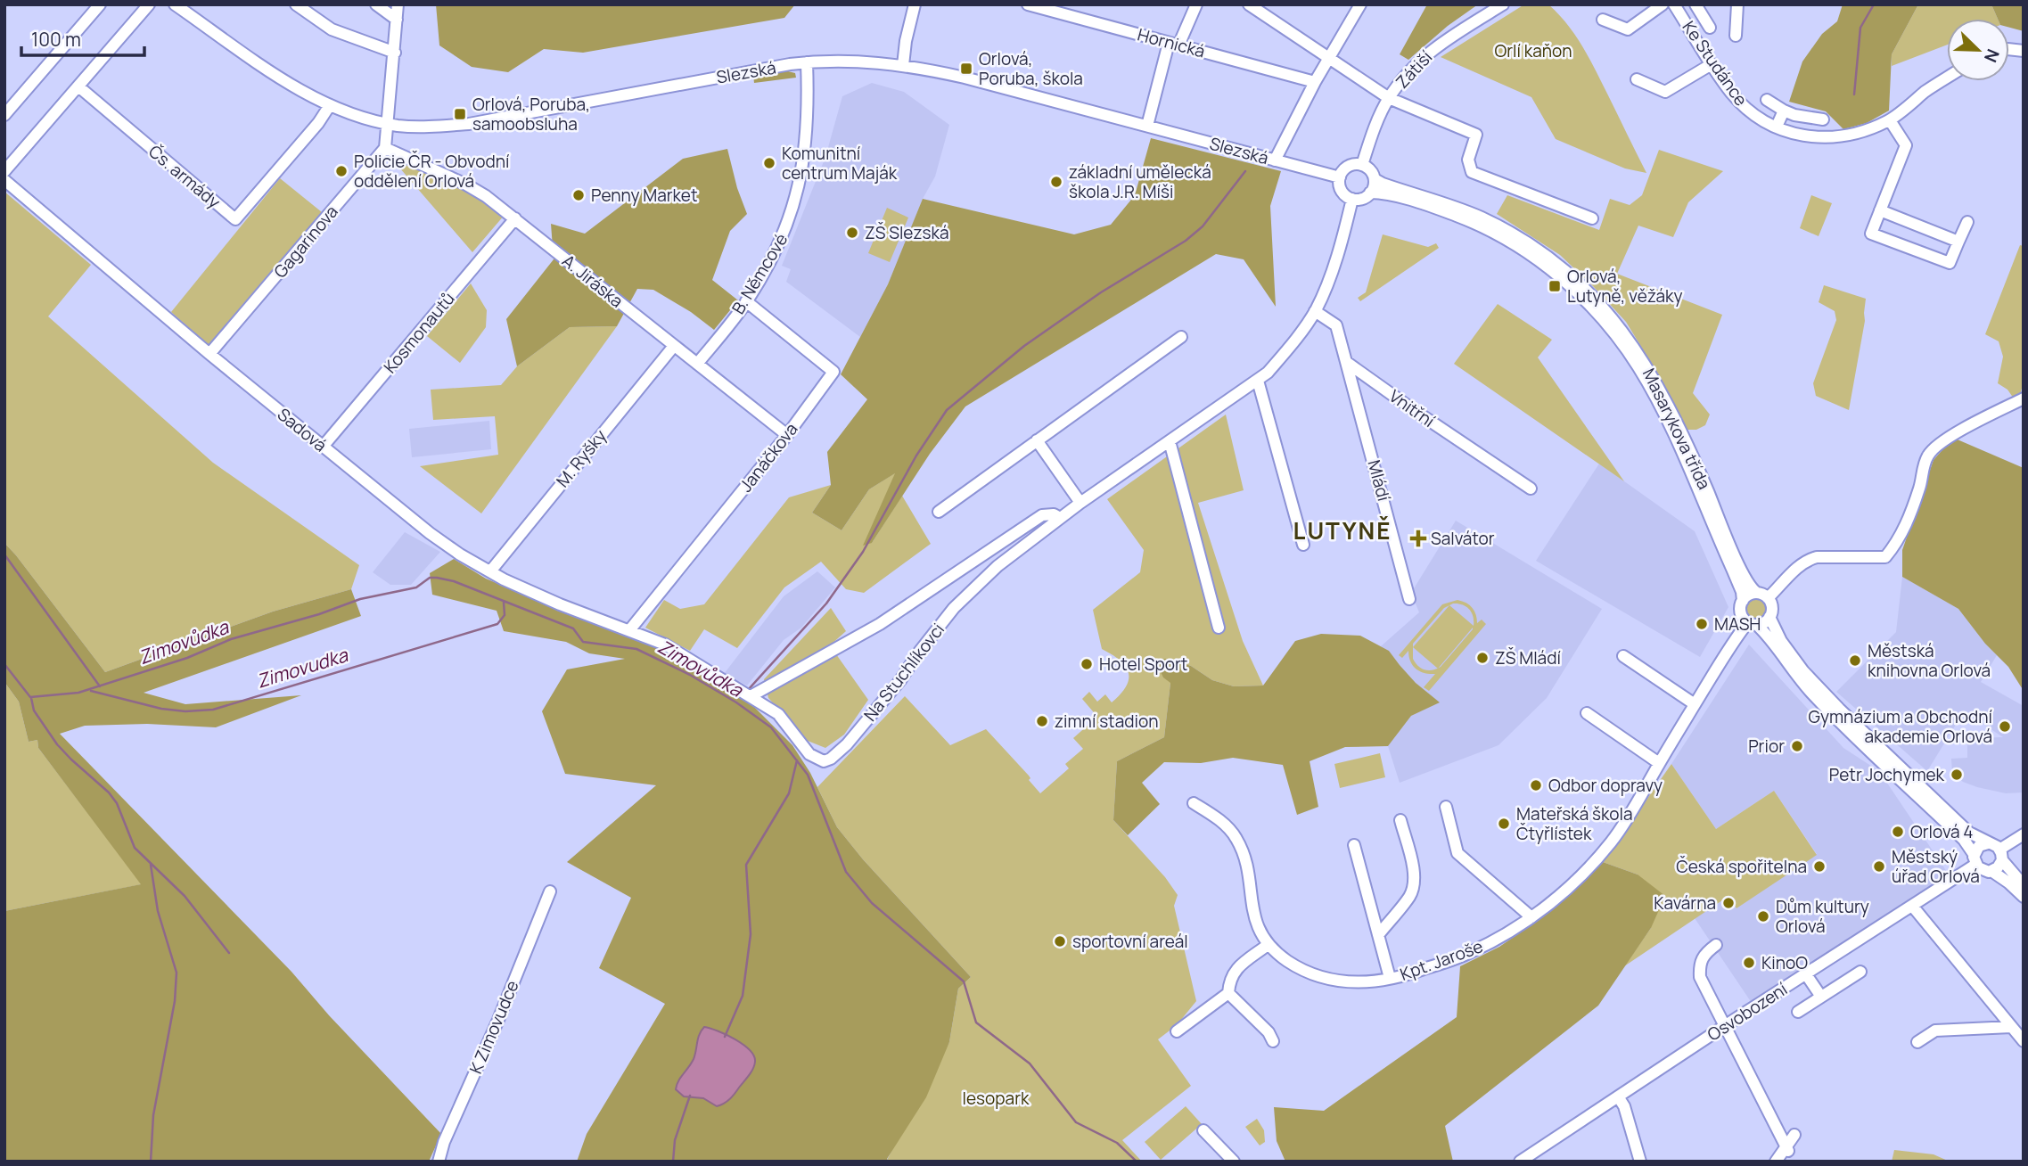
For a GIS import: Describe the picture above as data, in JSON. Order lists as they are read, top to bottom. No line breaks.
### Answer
{"streets":{"street":["Hornická","Ke Studánce","Zátiší","Slezská","Čs. armády","Gagarinova","B. Němcové","A. Jiráska","Kosmonautů","Vnitřní","Masarykova třída","Sadová","Janáčkova","M. Ryšky","Mládí","Na Stuchlíkovci","Kpt. Jaroše","Osvobození","K Zimovudce"]},"crossings":[["Zátiší","Slezská"],["Zátiší","Masarykova třída"],["Zátiší","Na Stuchlíkovci"],["Slezská","Čs. armády"],["Slezská","B. Němcové"],["Slezská","Masarykova třída"],["Slezská","Na Stuchlíkovci"],["Gagarinova","A. Jiráska"],["Gagarinova","Sadová"],["B. Němcové","A. Jiráska"],["B. Němcové","Janáčkova"],["A. Jiráska","Kosmonautů"],["A. Jiráska","Janáčkova"],["A. Jiráska","M. Ryšky"],["Kosmonautů","Sadová"],["Vnitřní","Mládí"],["Masarykova třída","Na Stuchlíkovci"],["Masarykova třída","Kpt. Jaroše"],["Sadová","Janáčkova"],["Sadová","M. Ryšky"],["Sadová","Na Stuchlíkovci"],["Janáčkova","Na Stuchlíkovci"]],"districts":["LUTYNĚ"],"water":["Zimovůdka","Zimovudka"],"parks":["Orlí kaňon","lesopark"],"places":{"transit":["Orlová, Poruba, škola","Orlová, Poruba, samoobsluha","Orlová, Lutyně, věžáky"],"other":["Komunitní centrum Maják","Policie ČR - Obvodní oddělení Orlová","základní umělecká škola J.R. Míši","Penny Market","ZŠ Slezská","MASH","ZŠ Mládí","Městská knihovna Orlová","Hotel Sport","zimní stadion","Gymnázium a Obchodní akademie Orlová","Prior","Petr Jochymek","Odbor dopravy","Mateřská škola Čtyřlístek","Orlová 4","Česká spořitelna","Městský úřad Orlová","Kavárna","Dům kultury Orlová","sportovní areál","KinoO"],"health":["Salvátor"]},"scale_bar":"100 m","north":"bottom right"}
